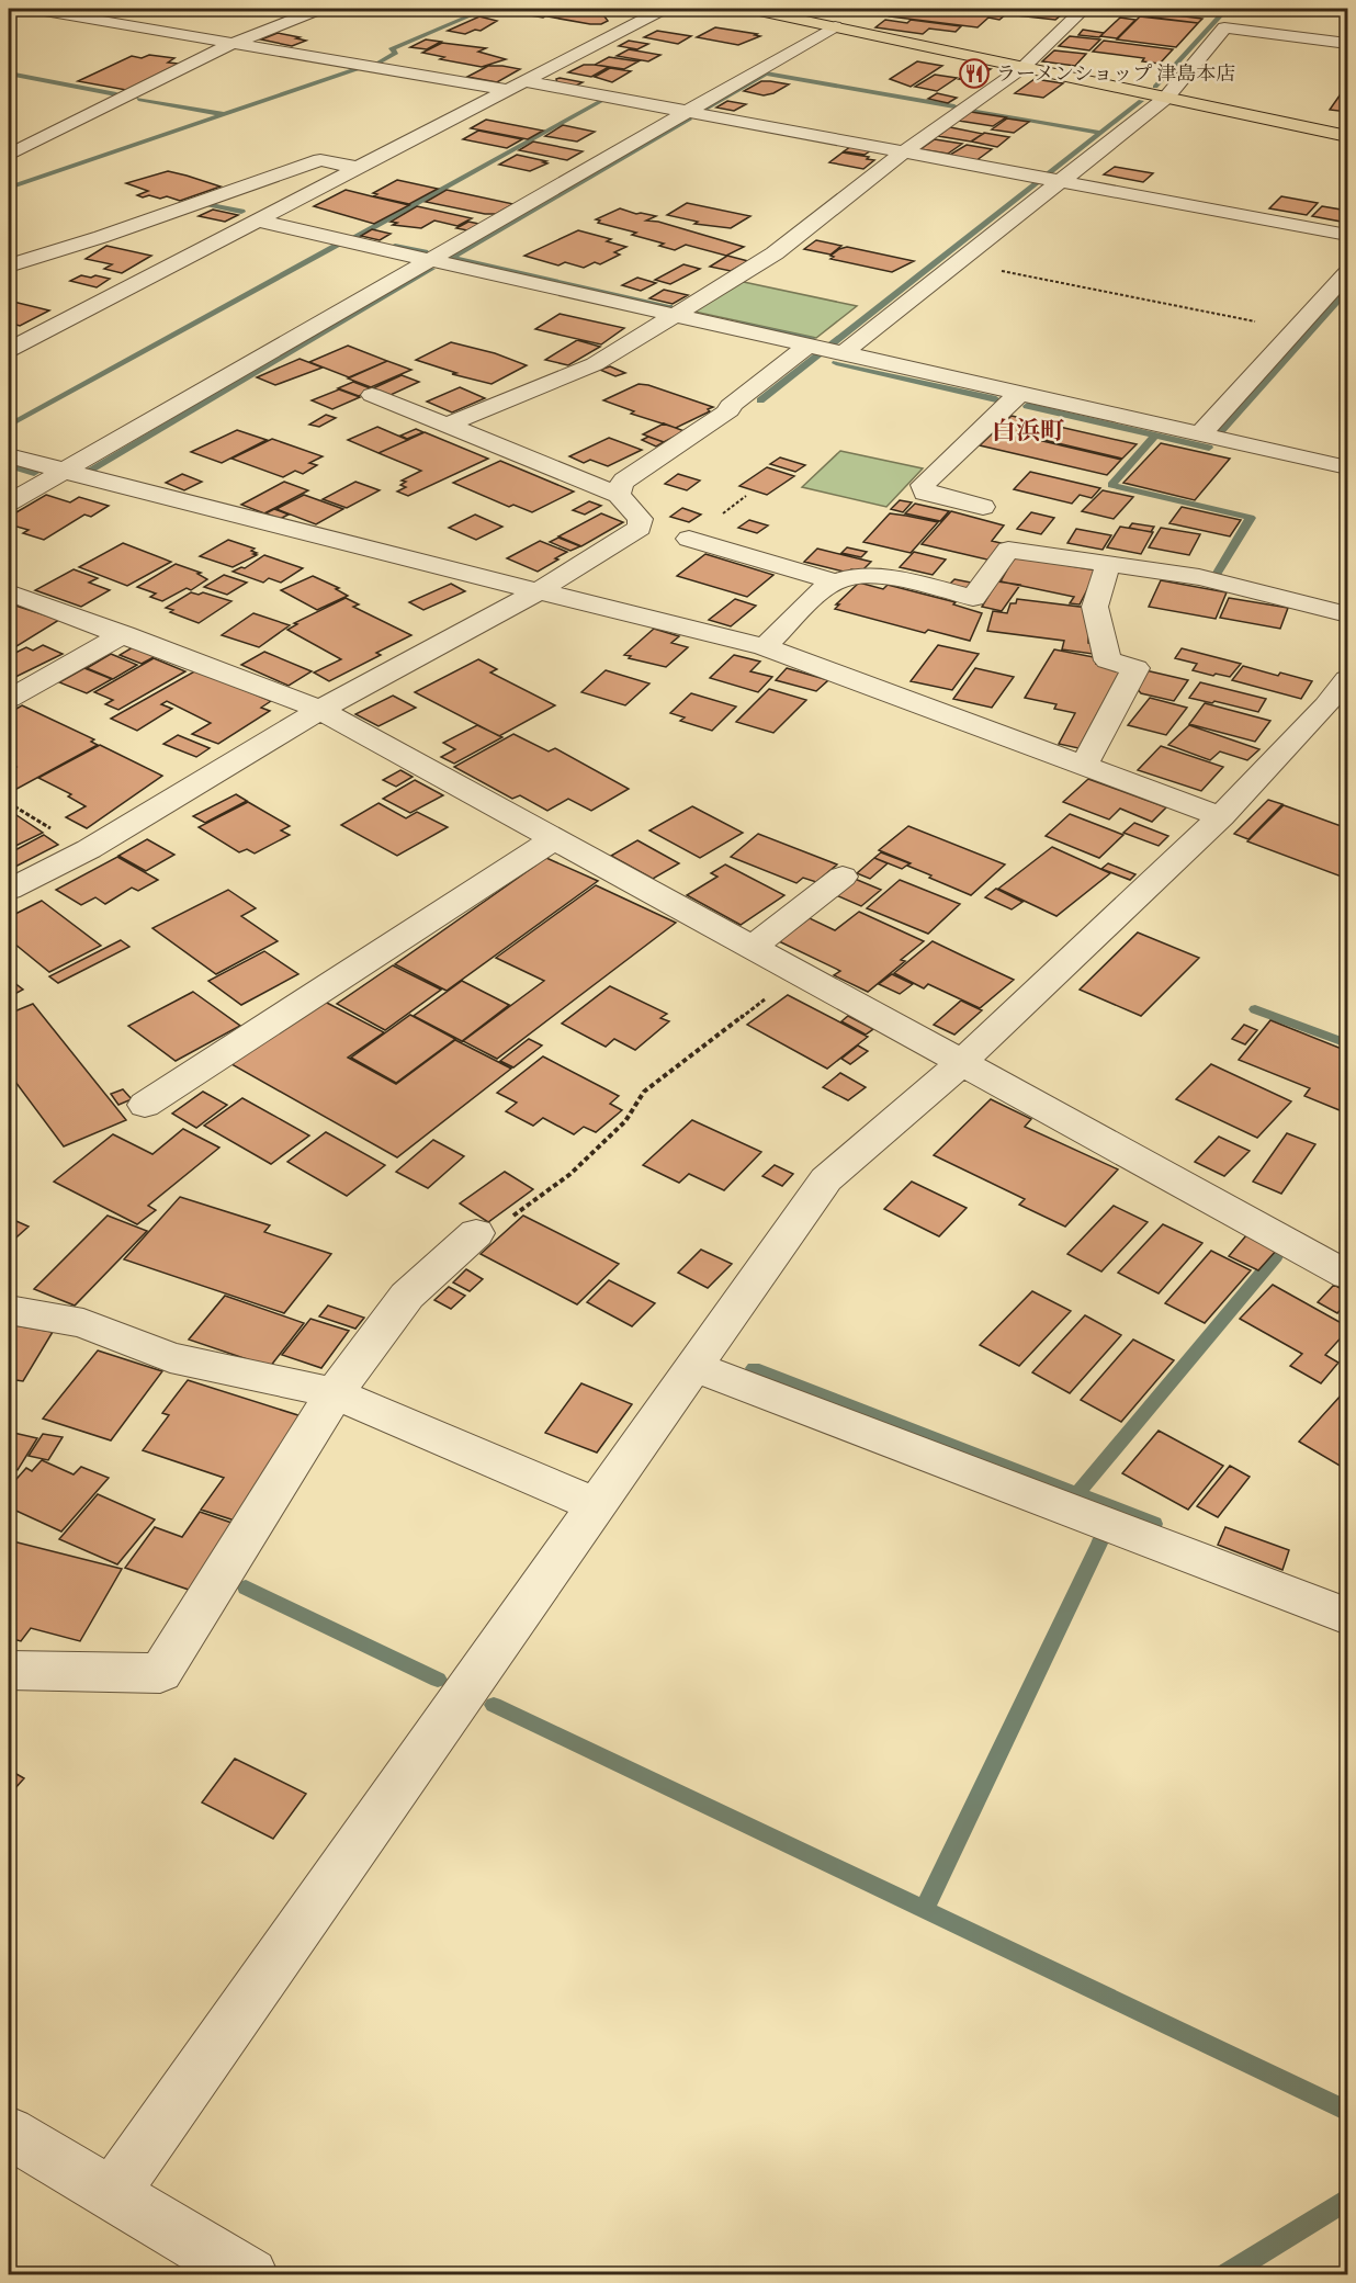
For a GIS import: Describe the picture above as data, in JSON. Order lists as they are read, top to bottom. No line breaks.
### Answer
{"districts":["白浜町"],"places":{"restaurant":["ラーメンショップ 津島本店"]}}
